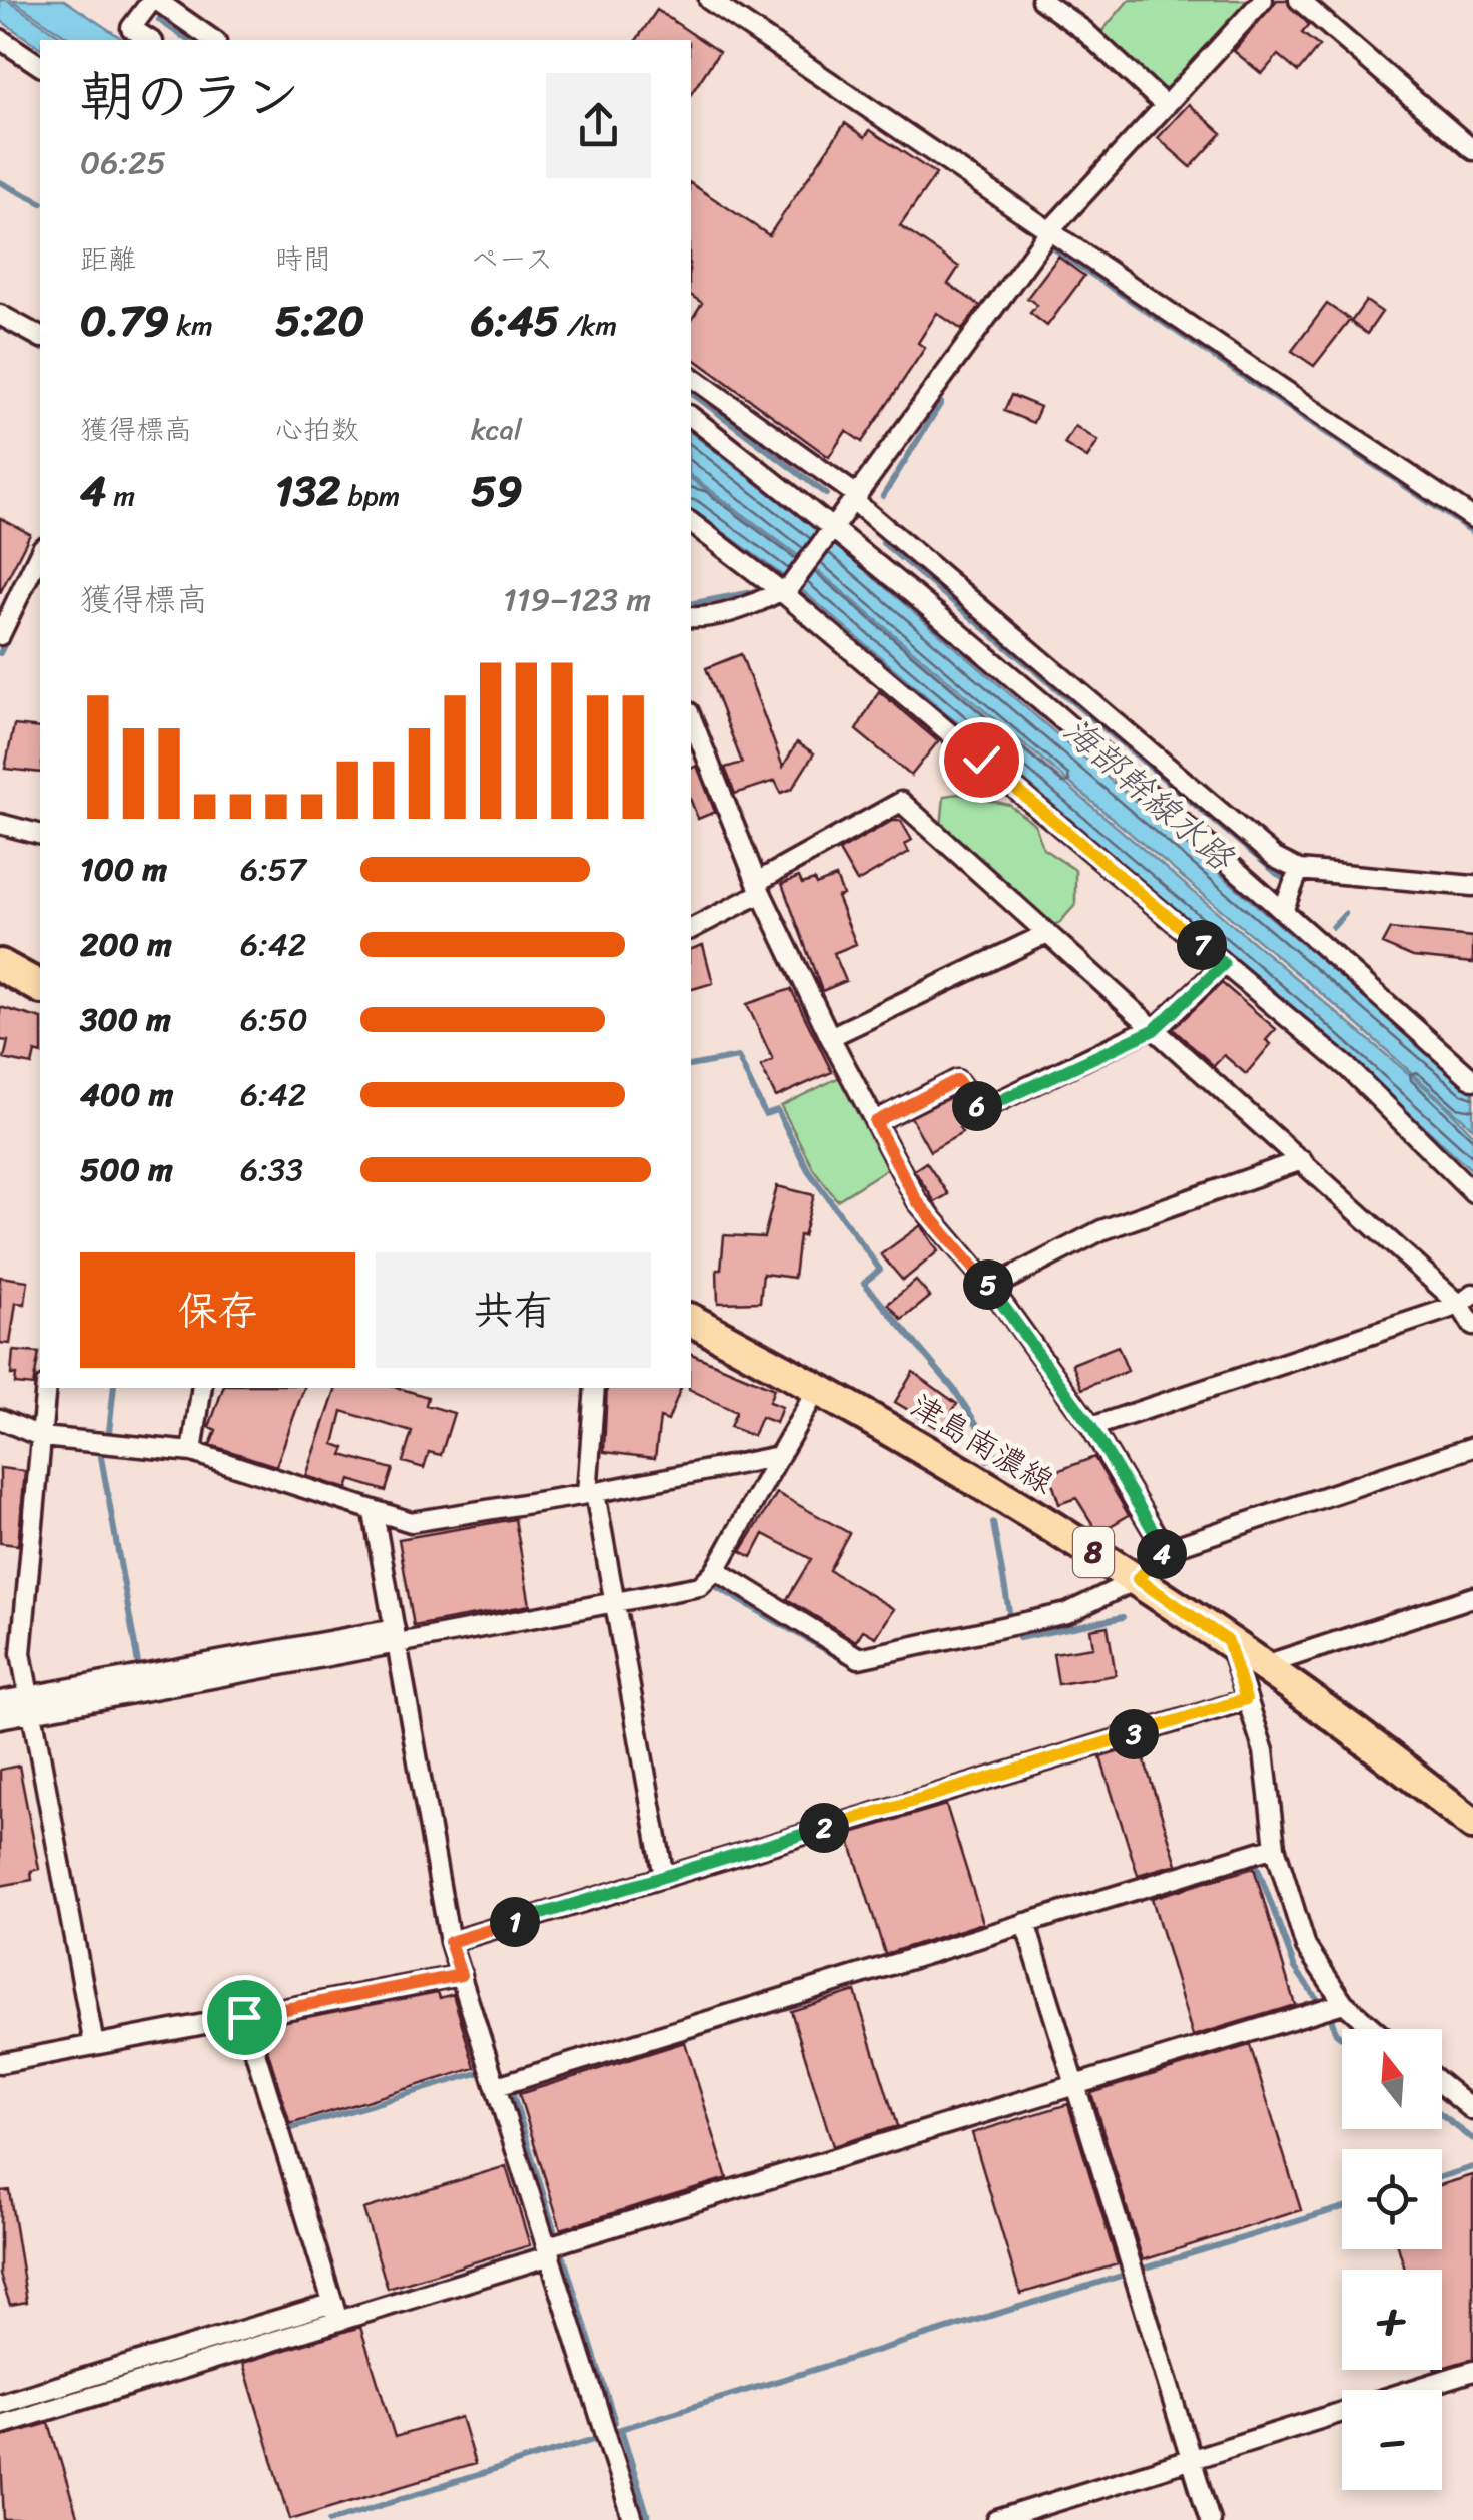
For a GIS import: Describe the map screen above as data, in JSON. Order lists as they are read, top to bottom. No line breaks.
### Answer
{"streets":{"main road":["津島南濃線","8"]},"water":["海部幹線水路"],"north":"top","page":{"heading":["朝のラン","06:25"],"stats":[["距離","0.79 km"],["時間","5:20"],["ペース","6:45 /km"],["獲得標高","4 m"],["心拍数","132 bpm"],["kcal","59"]],"chart":["獲得標高","119–123 m"],"list":[{"name":"100 m","note":"6:57"},{"name":"200 m","note":"6:42"},{"name":"300 m","note":"6:50"},{"name":"400 m","note":"6:42"},{"name":"500 m","note":"6:33"}],"pins":["7","6","5","4","3","2","1"],"buttons":["保存","共有"],"map_buttons":["+","−"]}}
